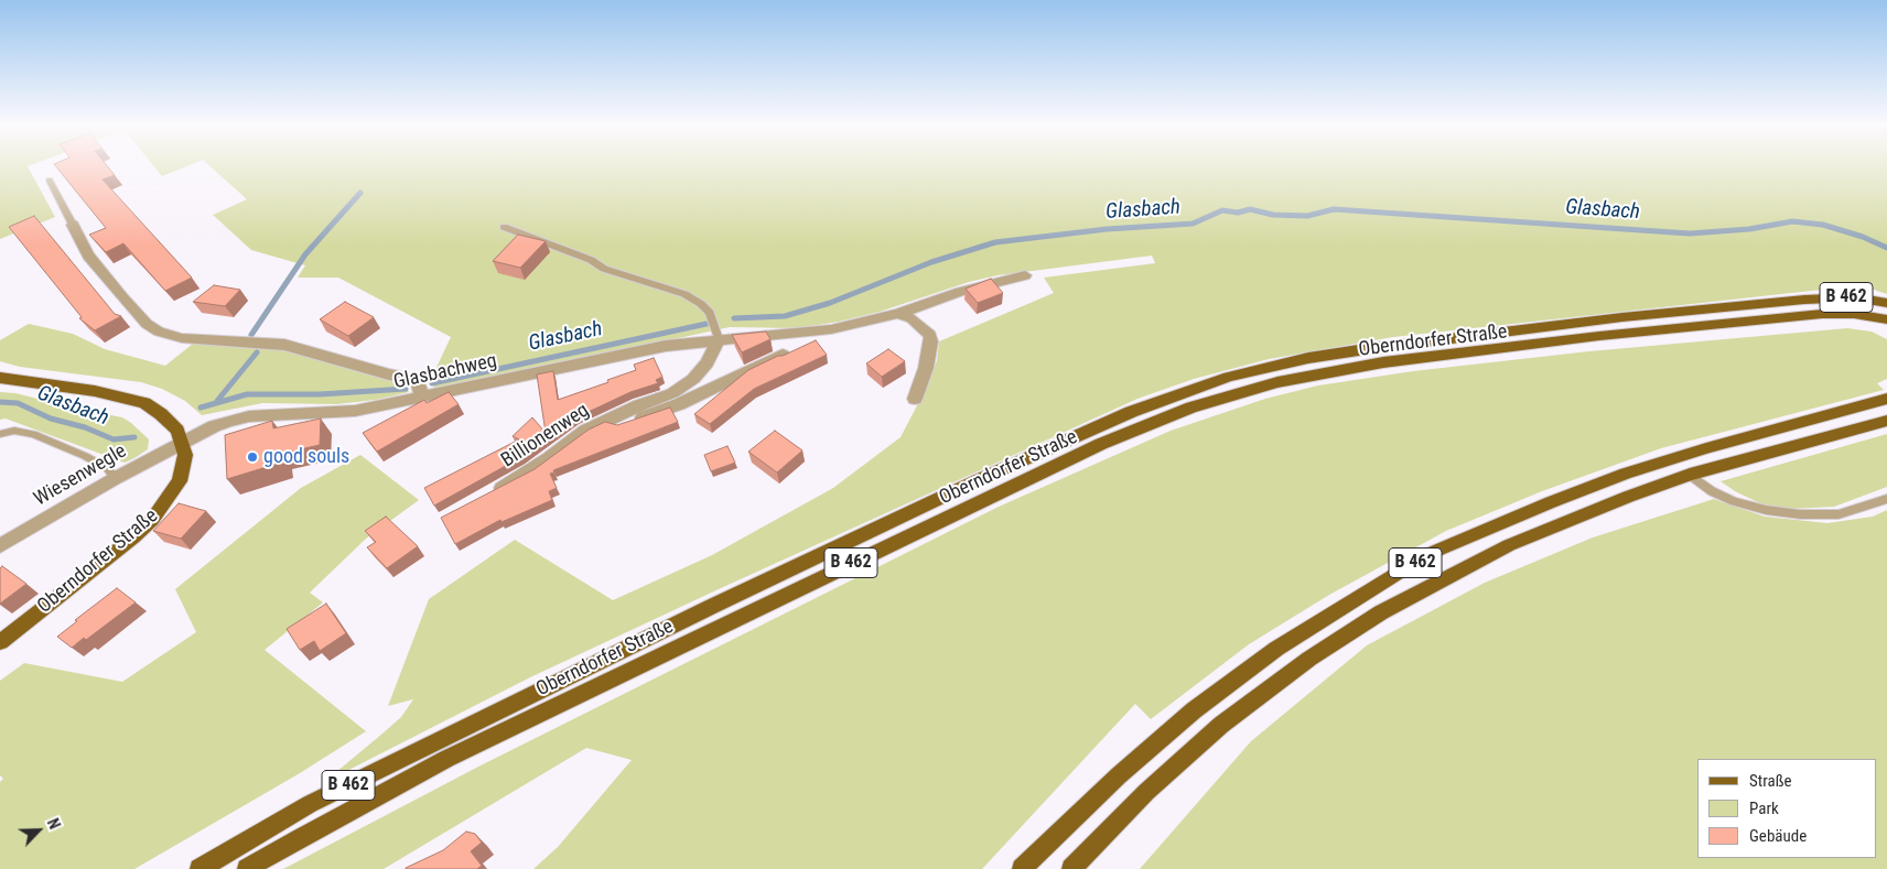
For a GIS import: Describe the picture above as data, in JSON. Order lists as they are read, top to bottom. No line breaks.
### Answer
{"streets":{"main road":["B 462","Oberndorfer Straße"],"street":["Glasbachweg","Billionenweg","Wiesenwegle"]},"crossings":[["Oberndorfer Straße","Glasbachweg"],["Oberndorfer Straße","Wiesenwegle"],["Glasbachweg","Billionenweg"],["Glasbachweg","Wiesenwegle"]],"water":["Glasbach"],"places":["good souls"],"legend":["Straße","Park","Gebäude"],"north":"top right"}
